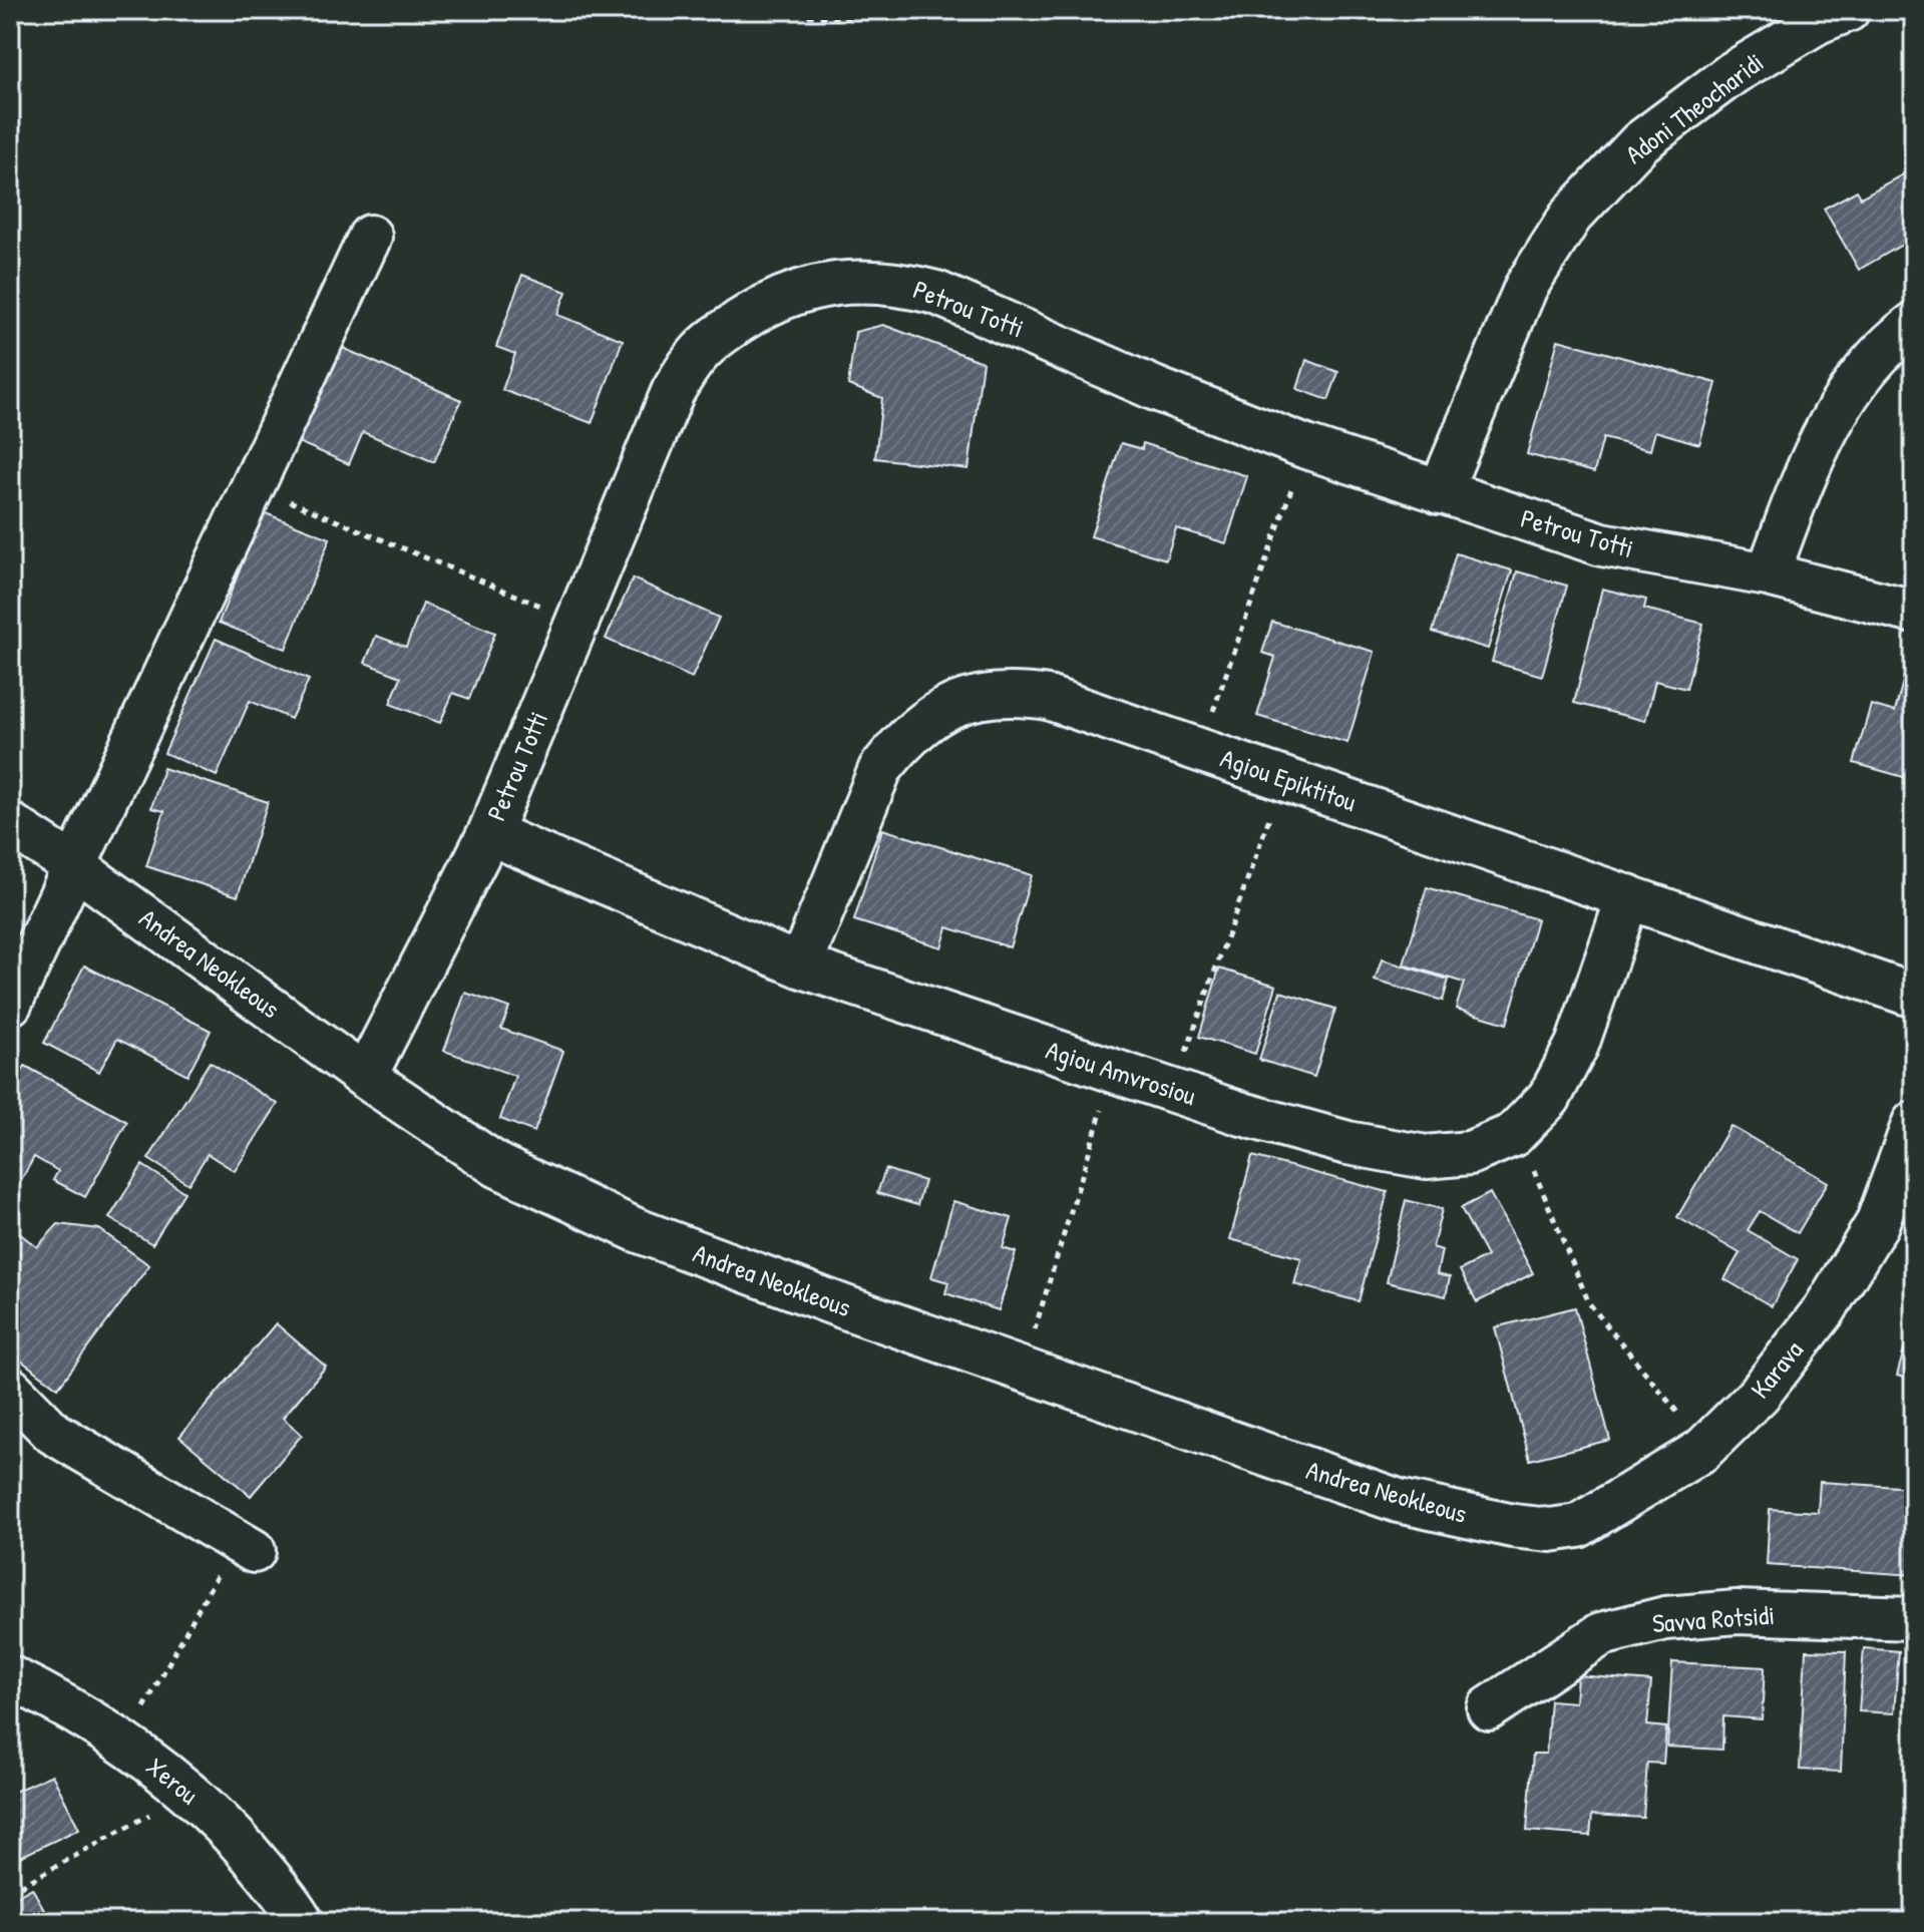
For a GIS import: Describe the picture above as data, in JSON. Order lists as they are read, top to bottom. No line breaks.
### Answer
{"streets":{"street":["Adoni Theocharidi","Petrou Totti","Agiou Epiktitou","Andrea Neokleous","Agiou Amvrosiou","Karava","Savva Rotsidi","Xerou"]},"crossings":[["Adoni Theocharidi","Petrou Totti"],["Petrou Totti","Andrea Neokleous"],["Petrou Totti","Agiou Amvrosiou"],["Agiou Epiktitou","Agiou Amvrosiou"],["Andrea Neokleous","Karava"]]}
